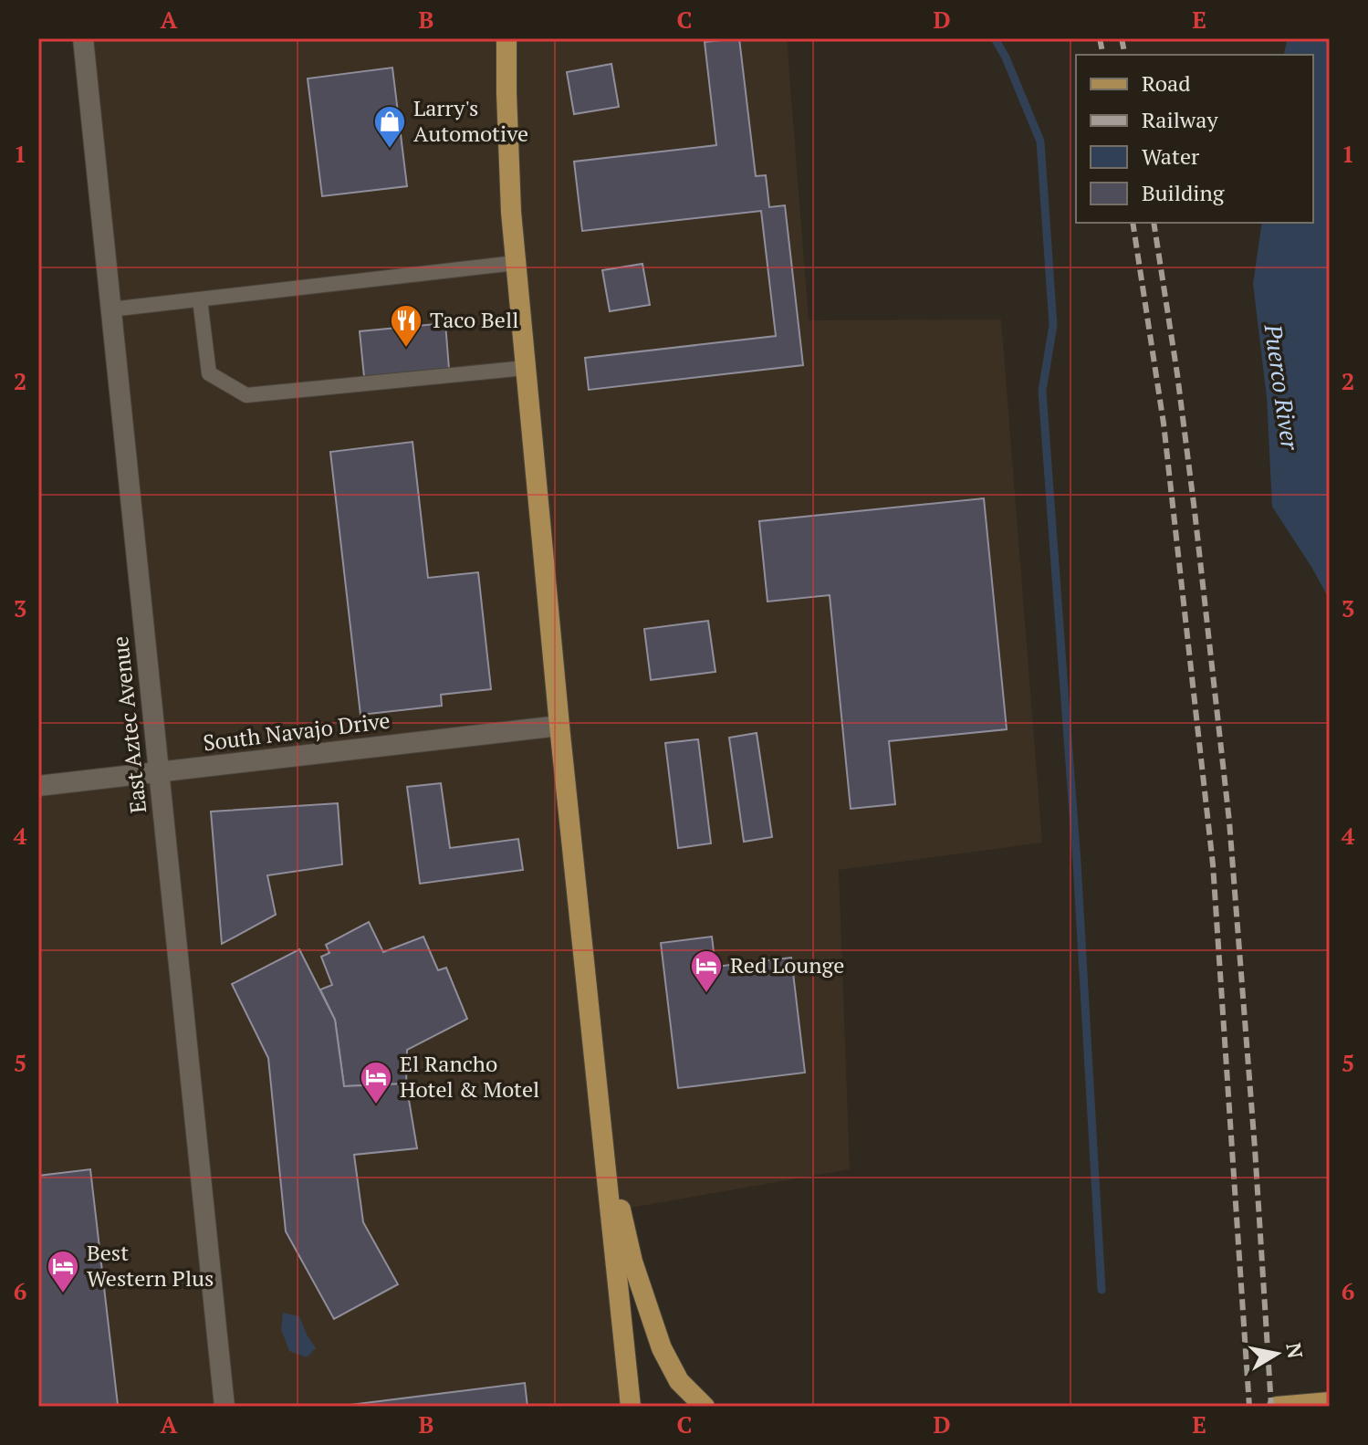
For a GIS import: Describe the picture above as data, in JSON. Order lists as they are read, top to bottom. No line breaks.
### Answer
{"streets":{"main road":["East Aztec Avenue","South Navajo Drive"]},"crossings":[["East Aztec Avenue","South Navajo Drive"]],"water":["Puerco River"],"places":{"shop":["Larry's Automotive"],"restaurant":["Taco Bell"],"hotel":["Red Lounge","El Rancho Hotel & Motel","Best Western Plus"]},"legend":["Road","Railway","Water","Building"],"north":"right","grid":{"columns":["A","B","C","D","E"],"rows":["1","2","3","4","5","6"]}}
